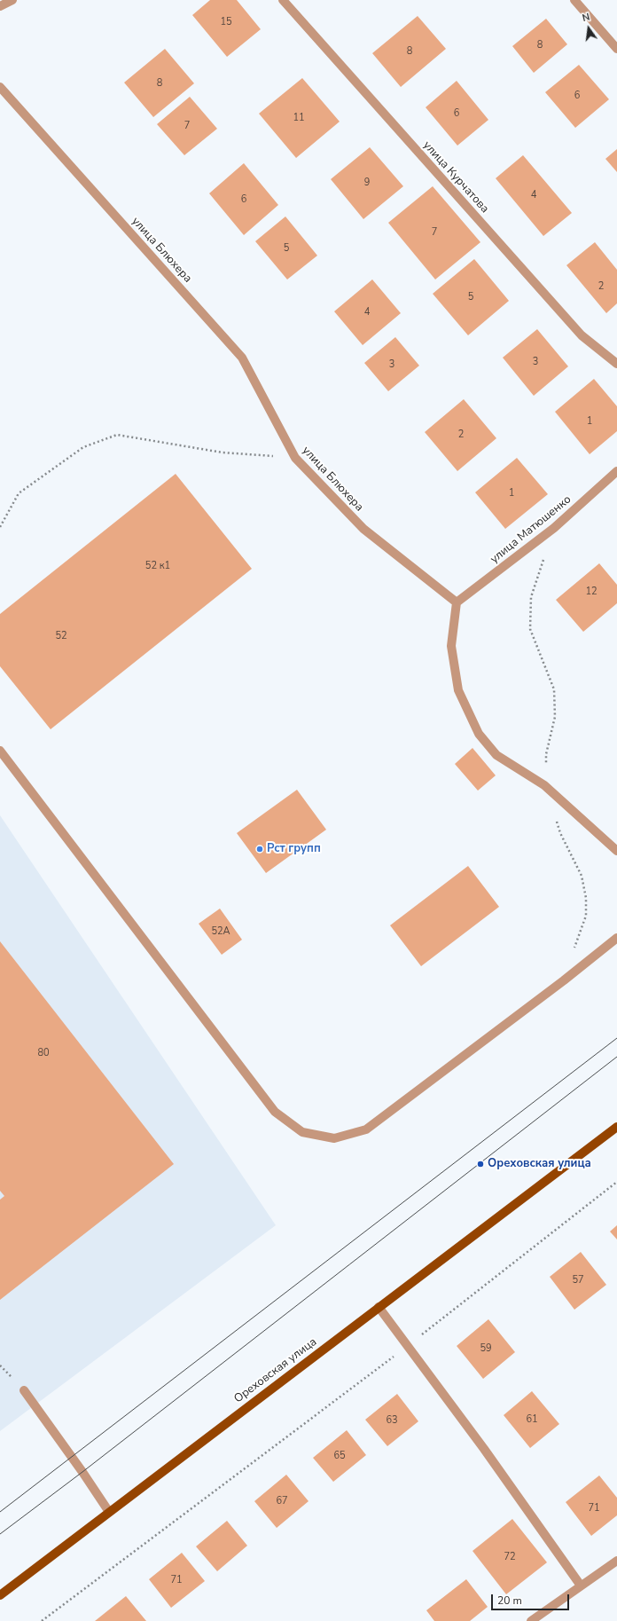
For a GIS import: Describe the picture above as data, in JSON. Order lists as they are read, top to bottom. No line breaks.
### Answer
{"streets":{"main road":["Ореховская улица"],"street":["улица Курчатова","улица Блюхера","улица Матюшенко"]},"crossings":[["улица Блюхера","улица Матюшенко"]],"places":["Рст групп","Ореховская улица"],"house_numbers":["15","8","8","8","6","6","11","7","9","4","6","7","5","2","5","4","3","3","1","2","1","52 к1","12","52","52А","80","57","59","61","63","65","67","71","72","71"],"scale_bar":"20 m","north":"top"}
